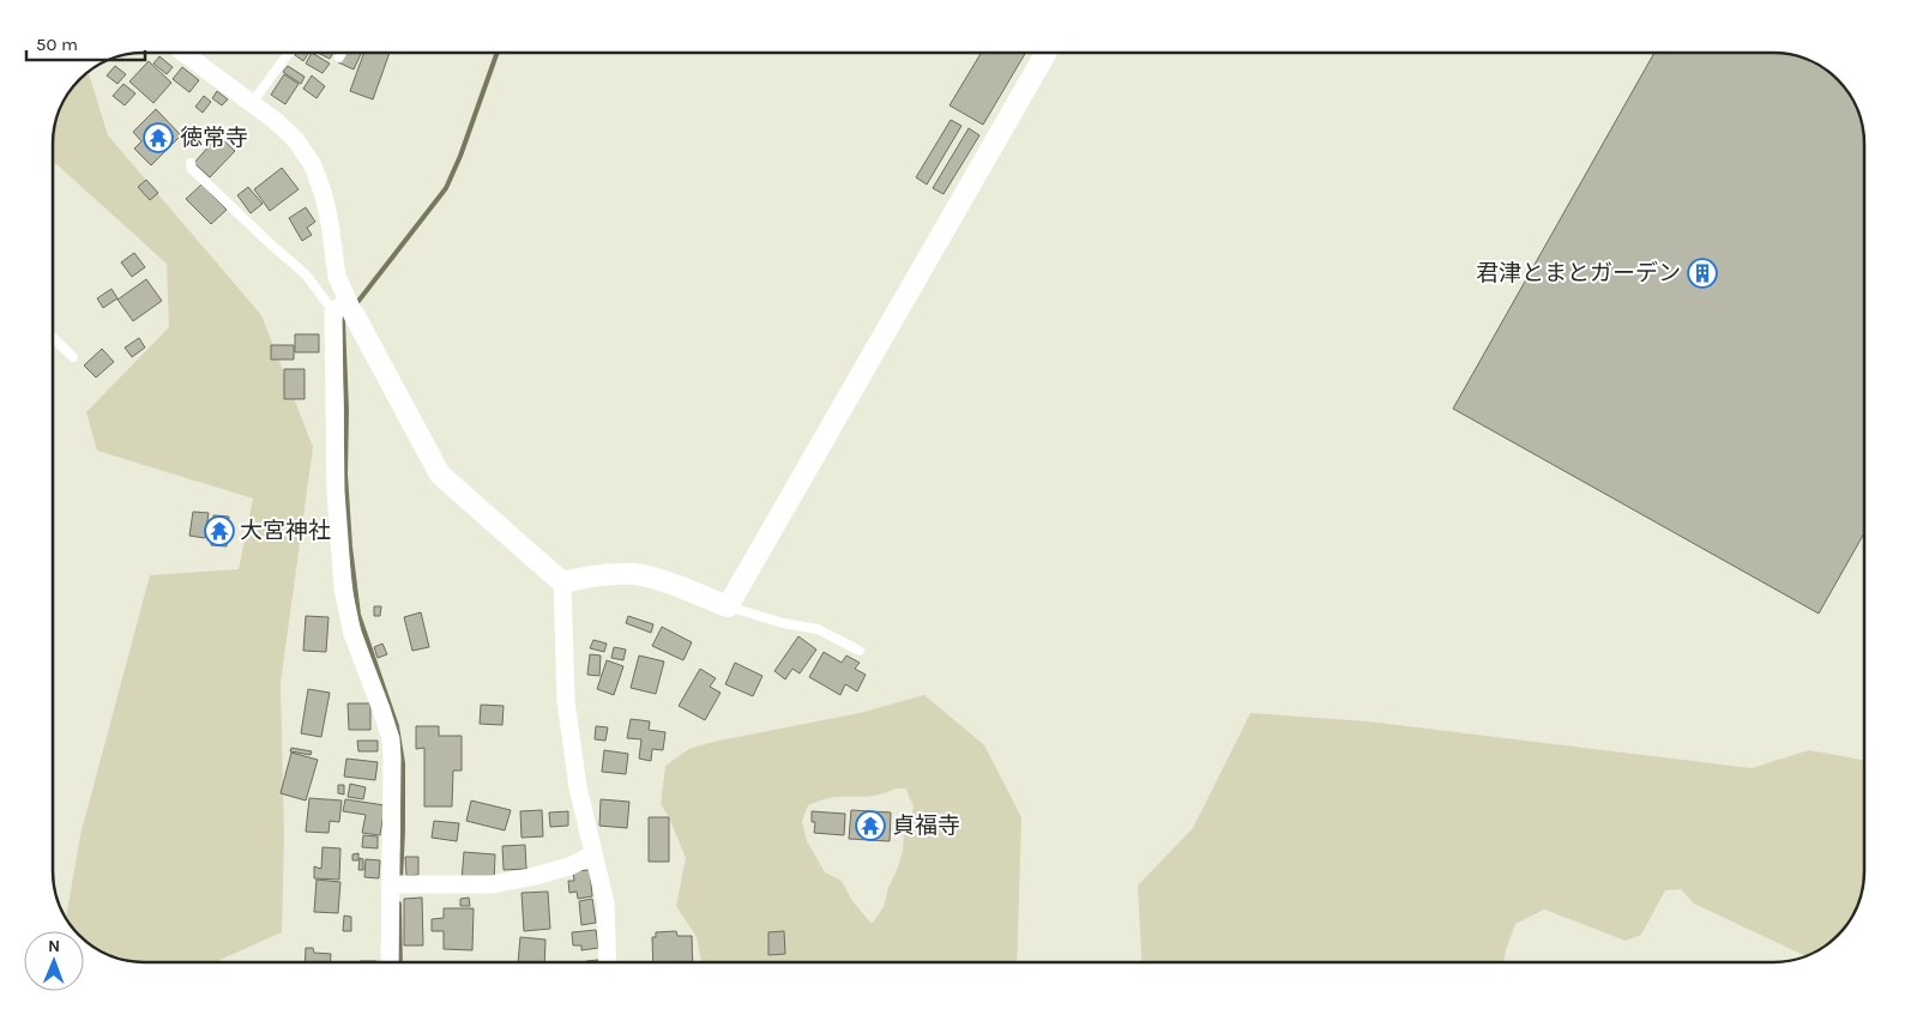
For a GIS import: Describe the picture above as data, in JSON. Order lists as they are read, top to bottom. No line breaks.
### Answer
{"places":{"temple":["徳常寺","大宮神社","貞福寺"],"building":["君津とまとガーデン"]},"scale_bar":"50 m","north":"top"}
